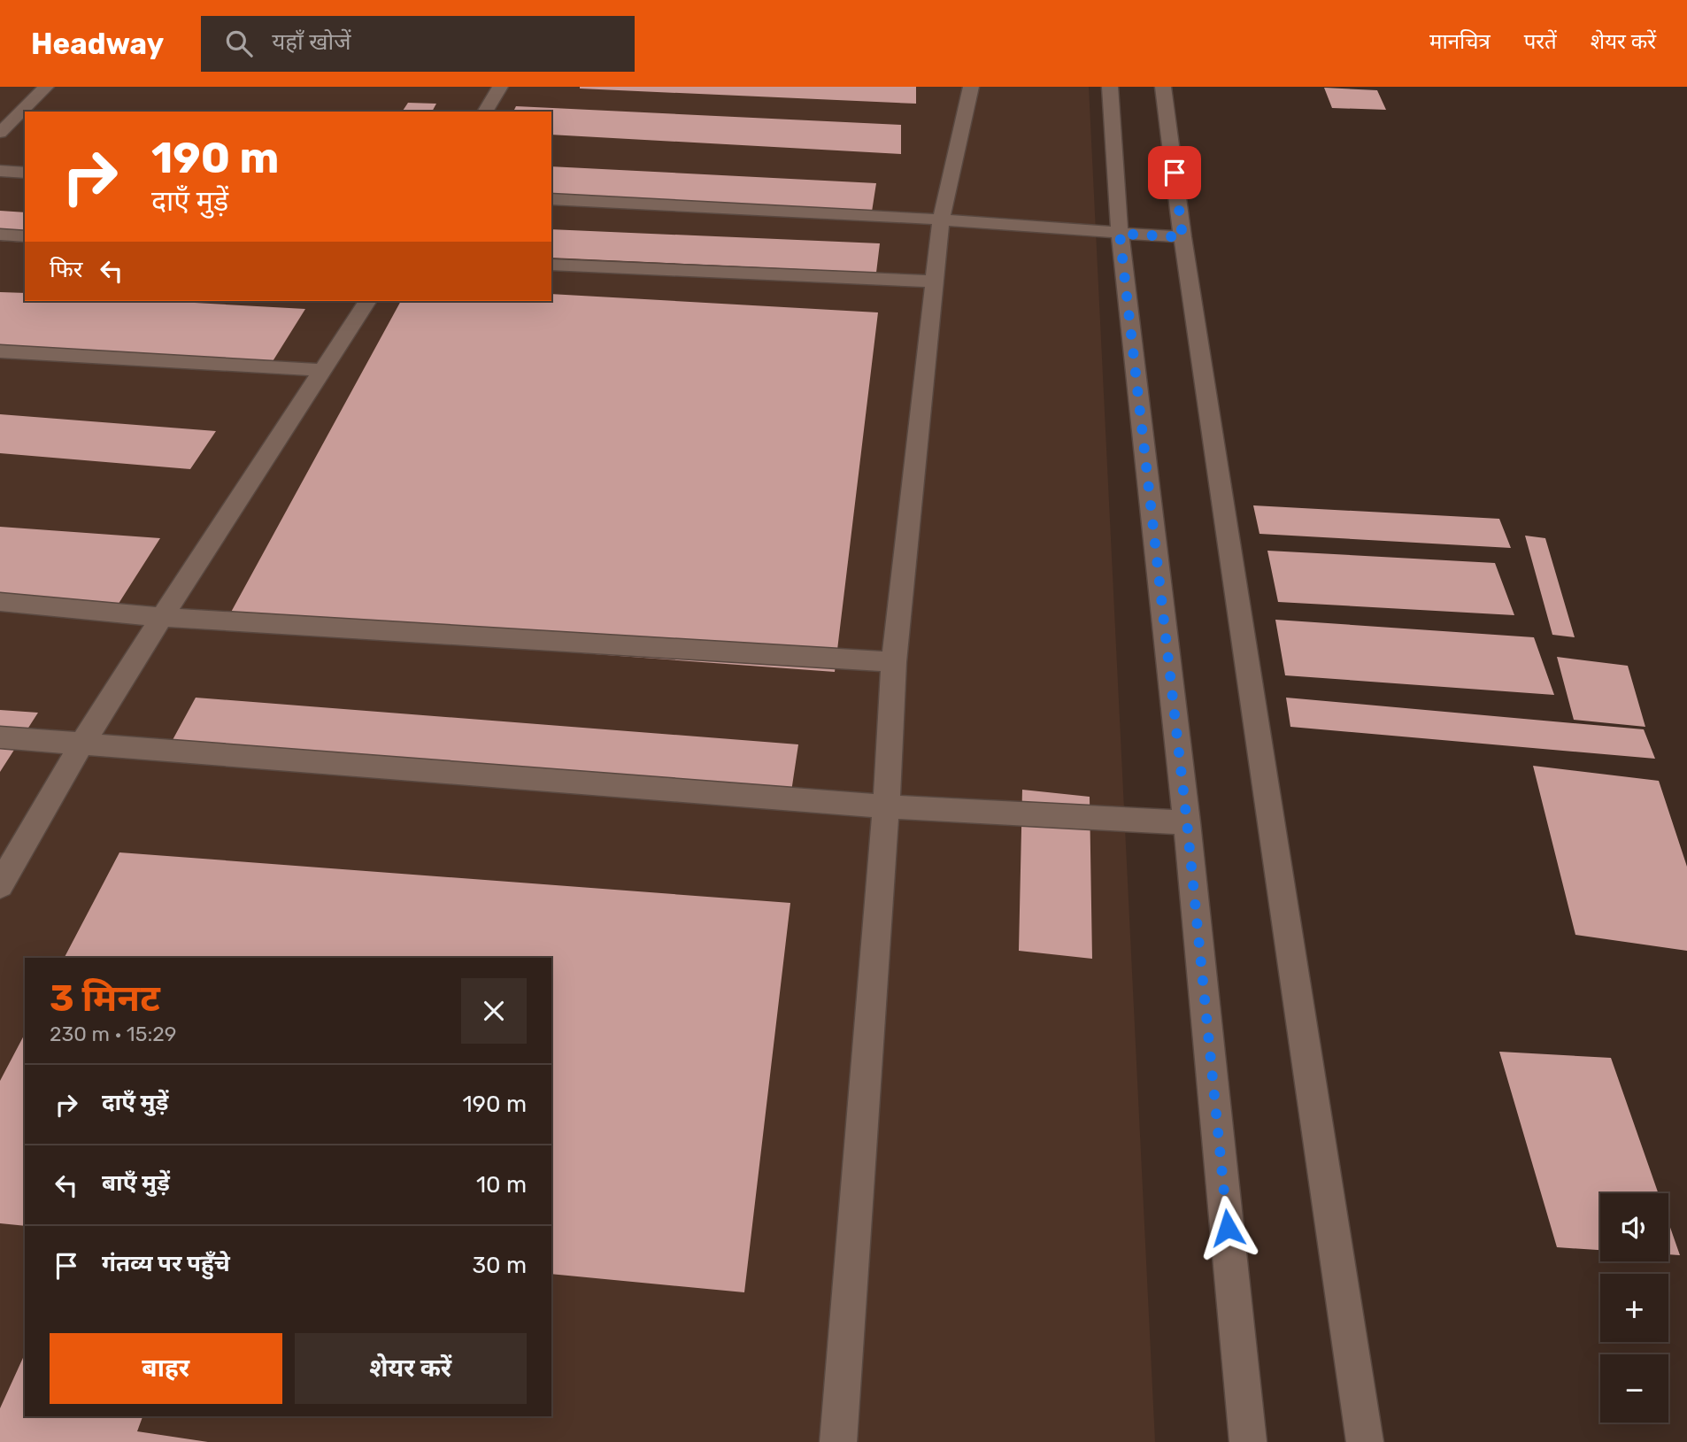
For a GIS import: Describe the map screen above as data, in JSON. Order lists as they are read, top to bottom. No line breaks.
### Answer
{"page":{"header":"Headway","search":"यहाँ खोजें","nav":["मानचित्र","परतें","शेयर करें"],"turn":["190 m","दाएँ मुड़ें"],"then":"फिर","heading":["3 मिनट","230 m · 15:29"],"list":[{"name":"दाएँ मुड़ें","value":"190 m"},{"name":"बाएँ मुड़ें","value":"10 m"},{"name":"गंतव्य पर पहुँचे","value":"30 m"}],"map_buttons":["+","−"],"buttons":["बाहर","शेयर करें"]}}
